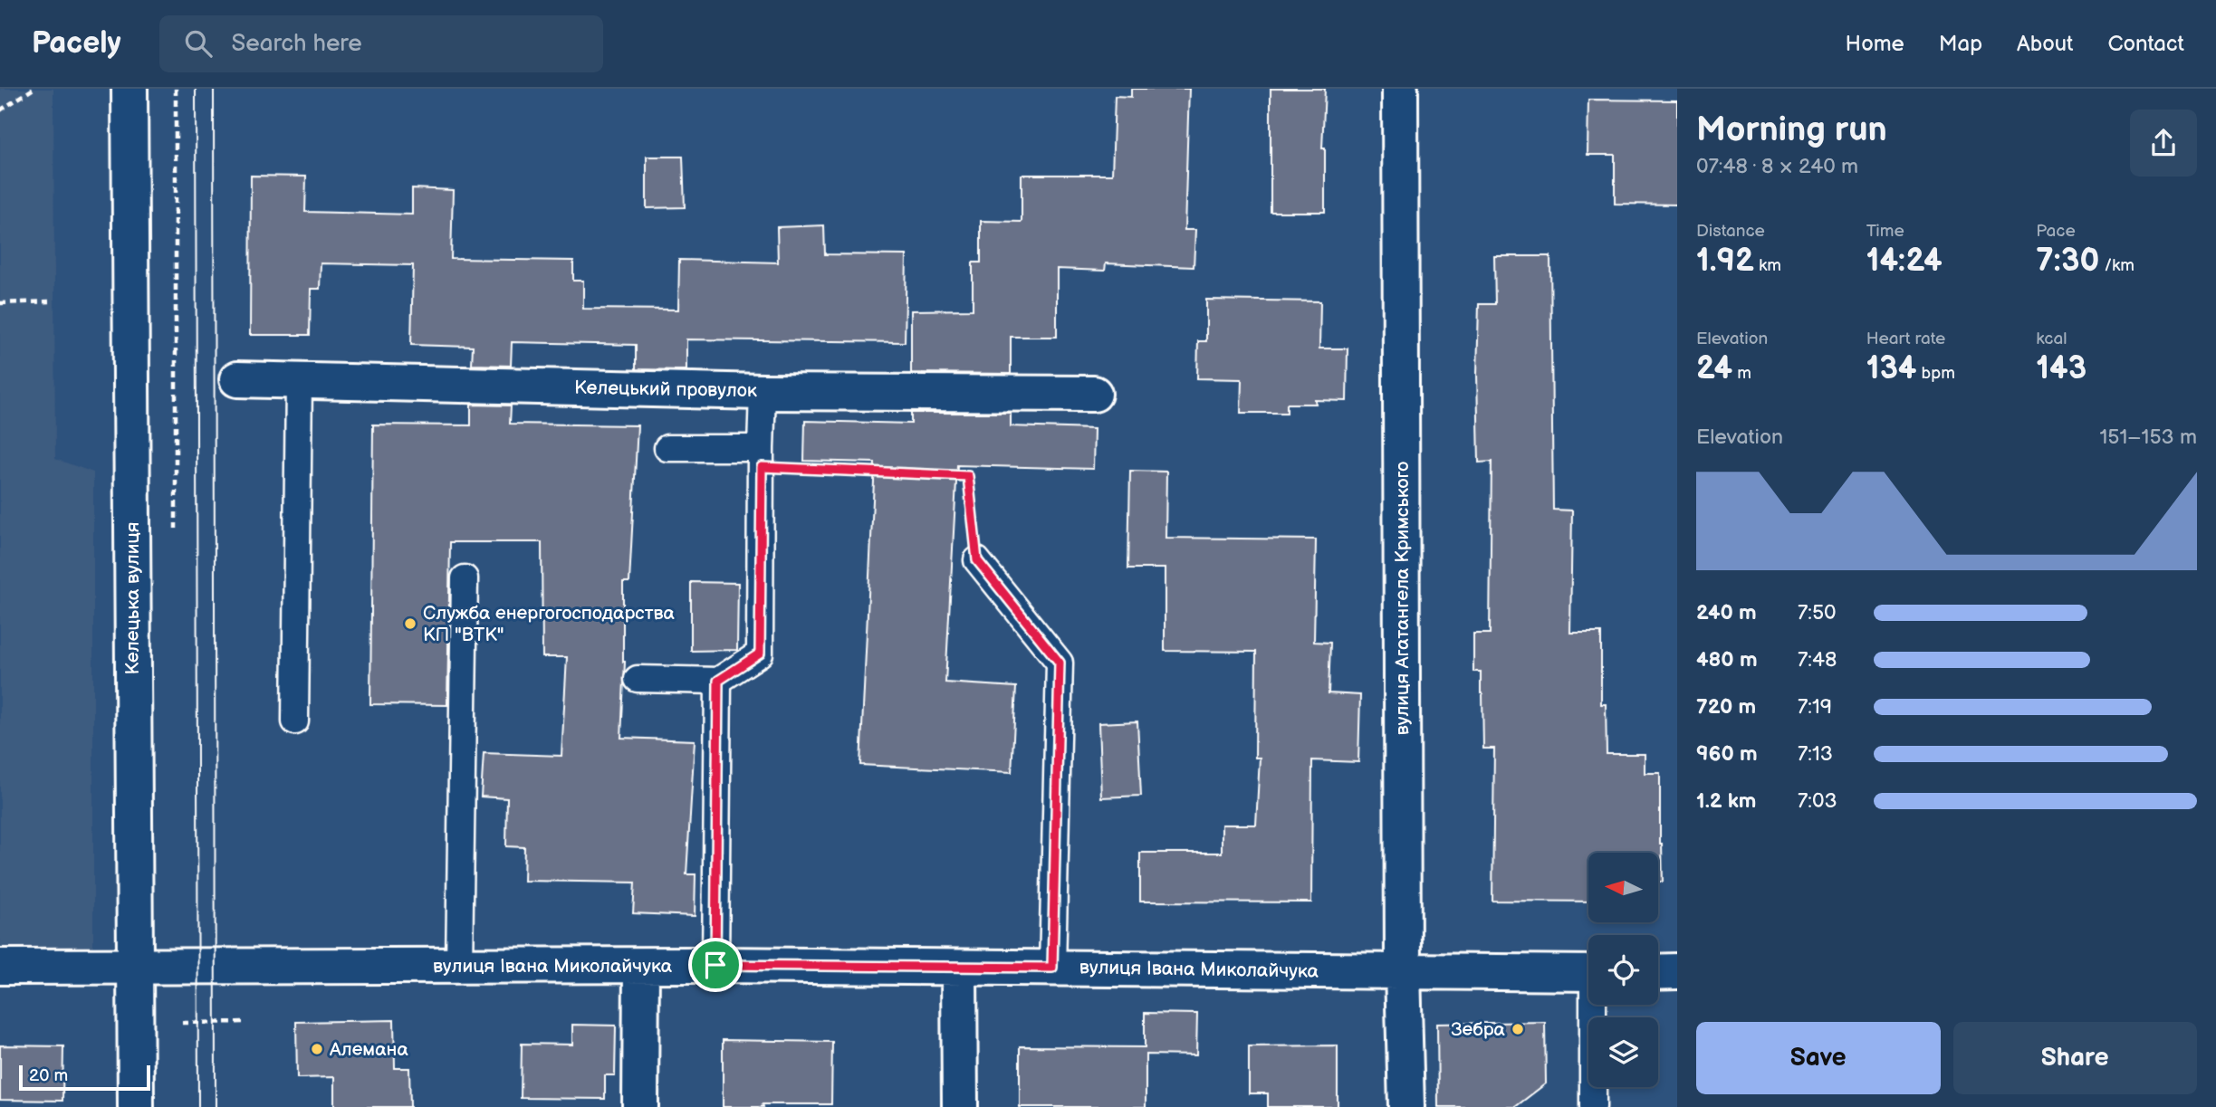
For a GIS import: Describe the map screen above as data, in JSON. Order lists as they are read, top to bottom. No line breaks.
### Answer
{"streets":{"street":["Келецький провулок","Келецька вулиця","вулиця Агатангела Кримського","вулиця Івана Миколайчука"]},"crossings":[["Келецька вулиця","вулиця Івана Миколайчука"],["вулиця Агатангела Кримського","вулиця Івана Миколайчука"]],"places":["Служба енергогосподарства КП \"ВТК\"","Зебра","Алемана"],"scale_bar":"20 m","north":"left","page":{"header":"Pacely","search":"Search here","nav":["Home","Map","About","Contact"],"heading":["Morning run","07:48 · 8 × 240 m"],"stats":[["Distance","1.92 km"],["Time","14:24"],["Pace","7:30 /km"],["Elevation","24 m"],["Heart rate","134 bpm"],["kcal","143"]],"chart":["Elevation","151–153 m"],"list":[{"name":"240 m","note":"7:50"},{"name":"480 m","note":"7:48"},{"name":"720 m","note":"7:19"},{"name":"960 m","note":"7:13"},{"name":"1.2 km","note":"7:03"}],"buttons":["Save","Share"],"scale":"20 m"}}
